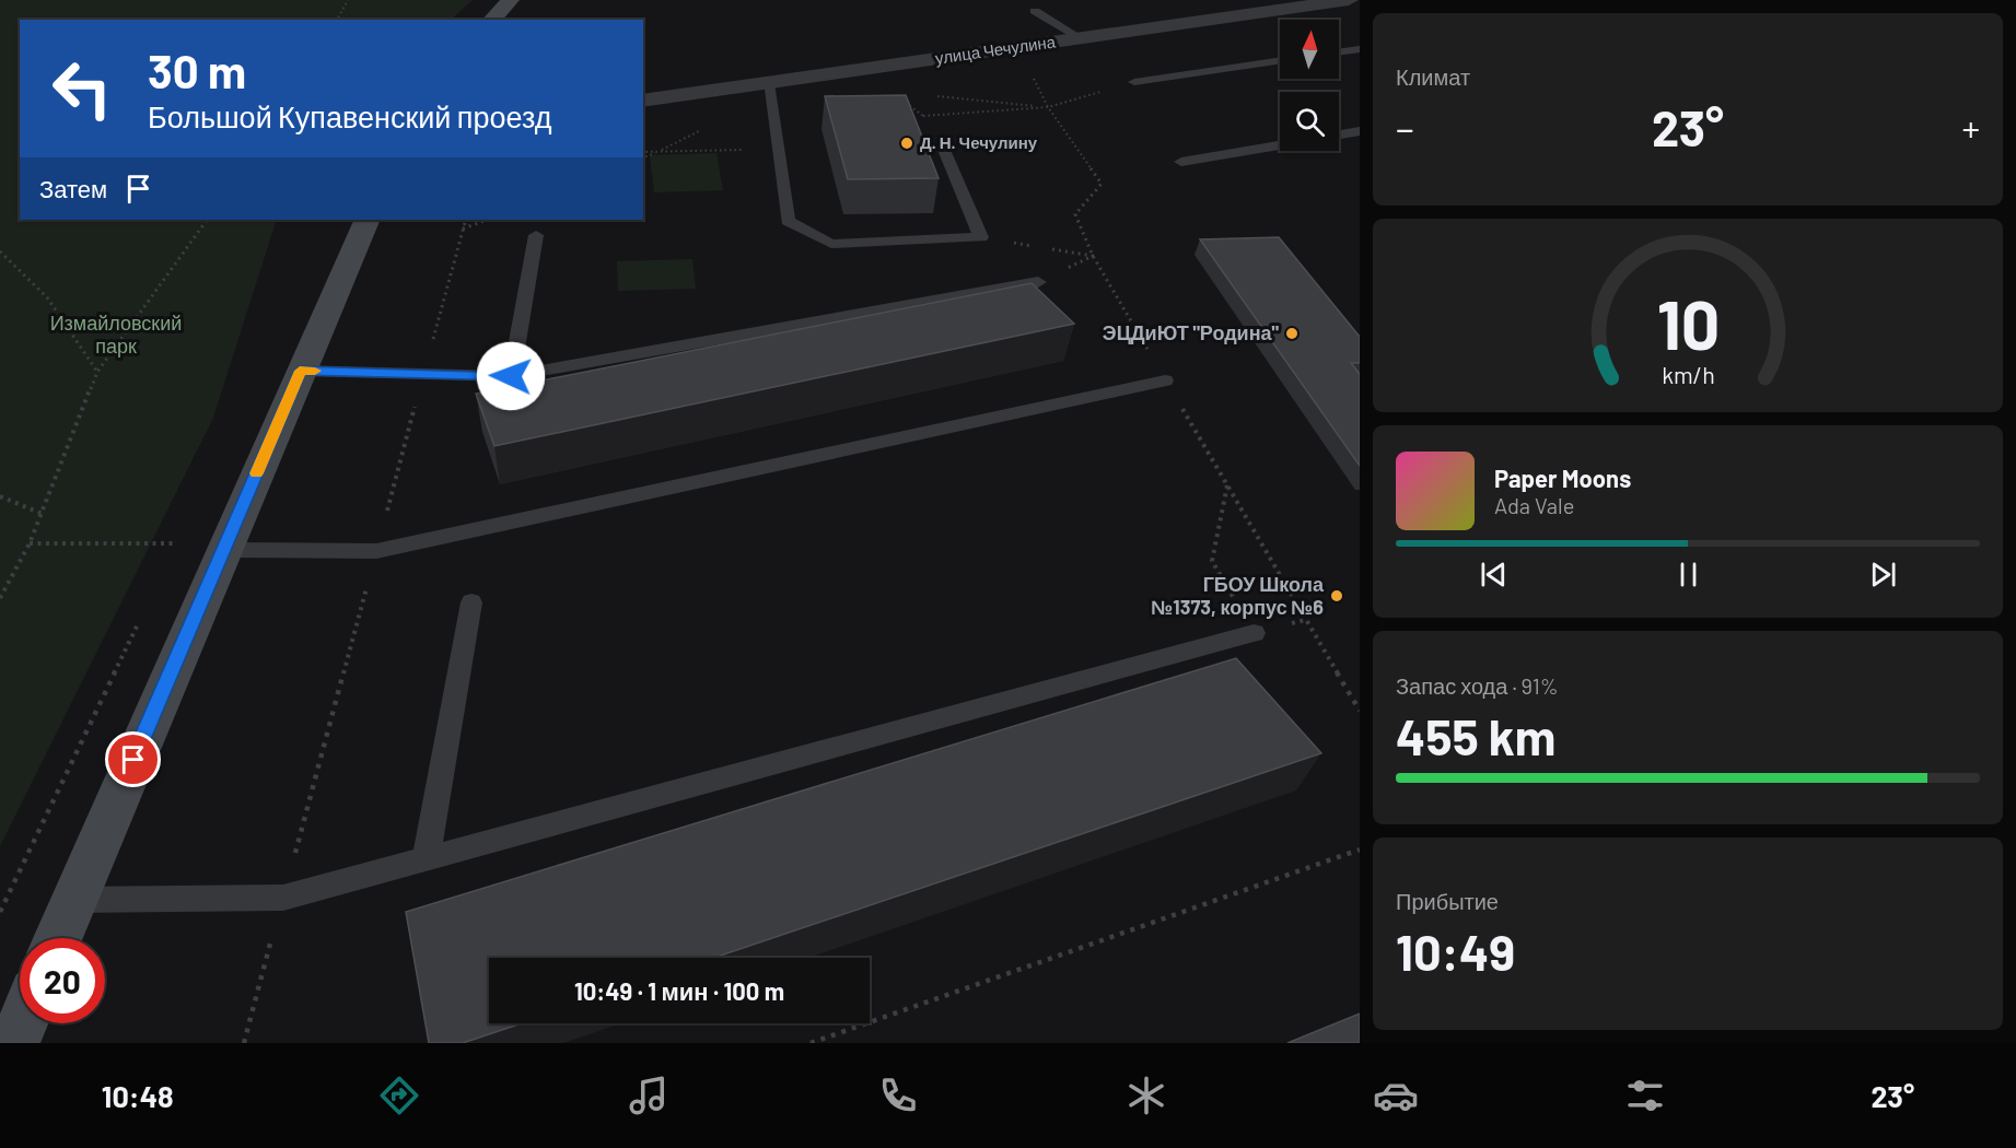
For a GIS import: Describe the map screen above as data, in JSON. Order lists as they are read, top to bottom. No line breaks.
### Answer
{"streets":{"street":["улица Чечулина"]},"parks":["Измайловский парк"],"places":["Д. Н. Чечулину","ЭЦДиЮТ \"Родина\"","ГБОУ Школа №1373, корпус №6"],"north":"top","page":{"tile":["Климат",["Запас хода · 91%","455 km"],["Прибытие","10:49"]],"turn":["30 m","Большой Купавенский проезд"],"heat":["−","23°","+"],"then":"Затем","song":["Paper Moons","Ada Vale"],"limit":"20","trip":"10:49 · 1 мин · 100 m","tabs":["10:48","23°"],"gauge":["10","km/h"]}}
